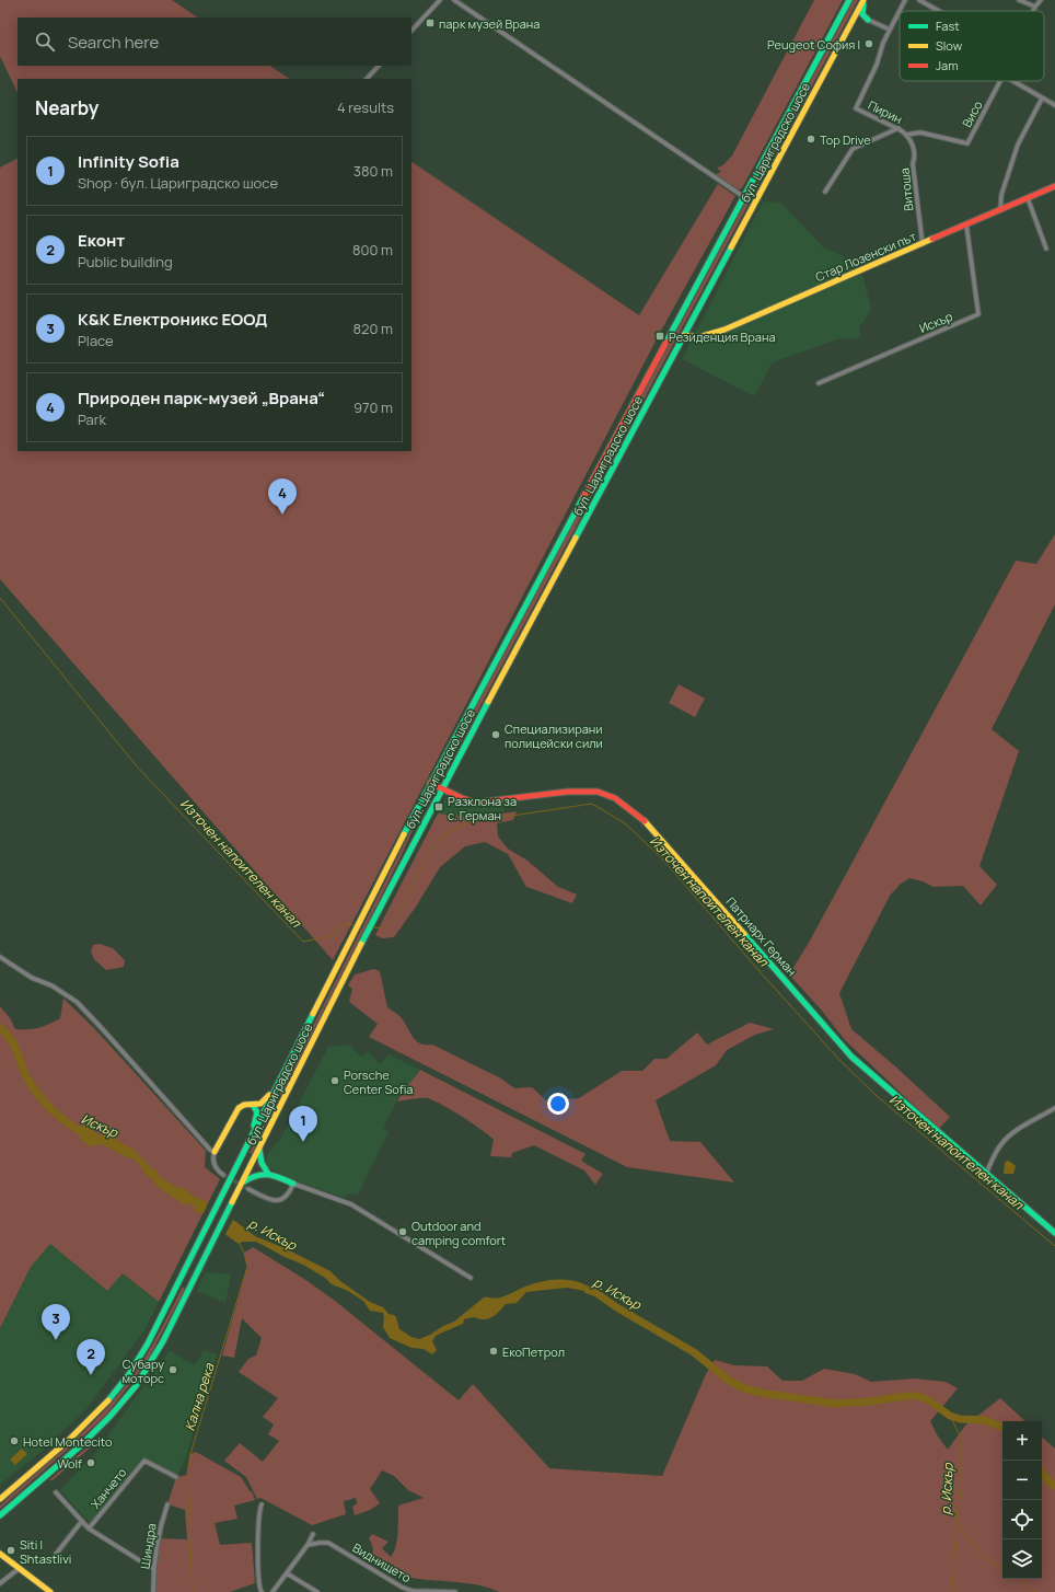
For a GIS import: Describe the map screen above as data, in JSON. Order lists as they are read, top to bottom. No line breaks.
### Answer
{"streets":{"main road":["бул. Цариградско шосе","Стар Лозенски път","Патриарх Герман"],"street":["Пирин","Висо","Витоша","Искър","Ханчето","Шиндра","Виднището"]},"crossings":[["Пирин","Висо"],["Пирин","Витоша"],["Висо","Витоша"],["бул. Цариградско шосе","Стар Лозенски път"],["бул. Цариградско шосе","Патриарх Герман"],["Витоша","Стар Лозенски път"],["Стар Лозенски път","Искър"]],"water":["Източен напоителен канал","Искър","р. Искър","Кална река"],"places":{"transit":["парк музей Врана","Резиденция Врана","Разклона за с. Герман"],"other":["Peugeot София I","Top Drive","Специализирани полицейски сили","Porsche Center Sofia","Outdoor and camping comfort","ЕкоПетрол","Субару моторс","Hotel Montecito","Wolf","Siti I Shtastlivi"]},"legend":["Fast","Slow","Jam"],"page":{"search":"Search here","heading":["Nearby","4 results"],"list":[{"mark":"1","name":"Infinity Sofia","note":"Shop · бул. Цариградско шосе","value":"380 m"},{"mark":"2","name":"Еконт","note":"Public building","value":"800 m"},{"mark":"3","name":"K&K Електроникс ЕООД","note":"Place","value":"820 m"},{"mark":"4","name":"Природен парк-музей „Врана“","note":"Park","value":"970 m"}],"pins":["4","1","3","2"],"map_buttons":["+","−"]}}
